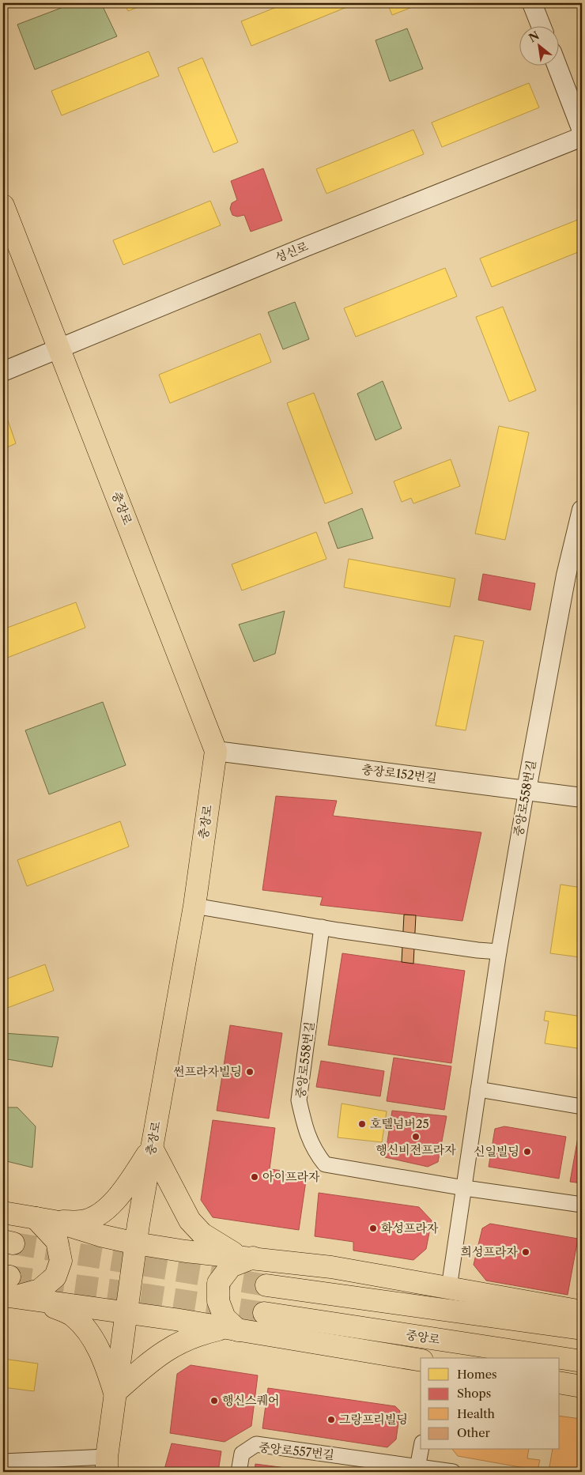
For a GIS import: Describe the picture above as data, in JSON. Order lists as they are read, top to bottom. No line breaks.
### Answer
{"streets":{"main road":["충장로","중앙로"],"street":["성신로","충장로152번길","중앙로558번길","중앙로557번길"]},"crossings":[["성신로","충장로"],["충장로","충장로152번길"],["충장로152번길","중앙로558번길"]],"places":["썬프라자빌딩","호텔넘버25","행신비전프라자","신일빌딩","아이프라자","화성프라자","희성프라자","행신스퀘어","그랑프리빌딩"],"legend":["Homes","Shops","Health","Other"],"north":"top left"}
